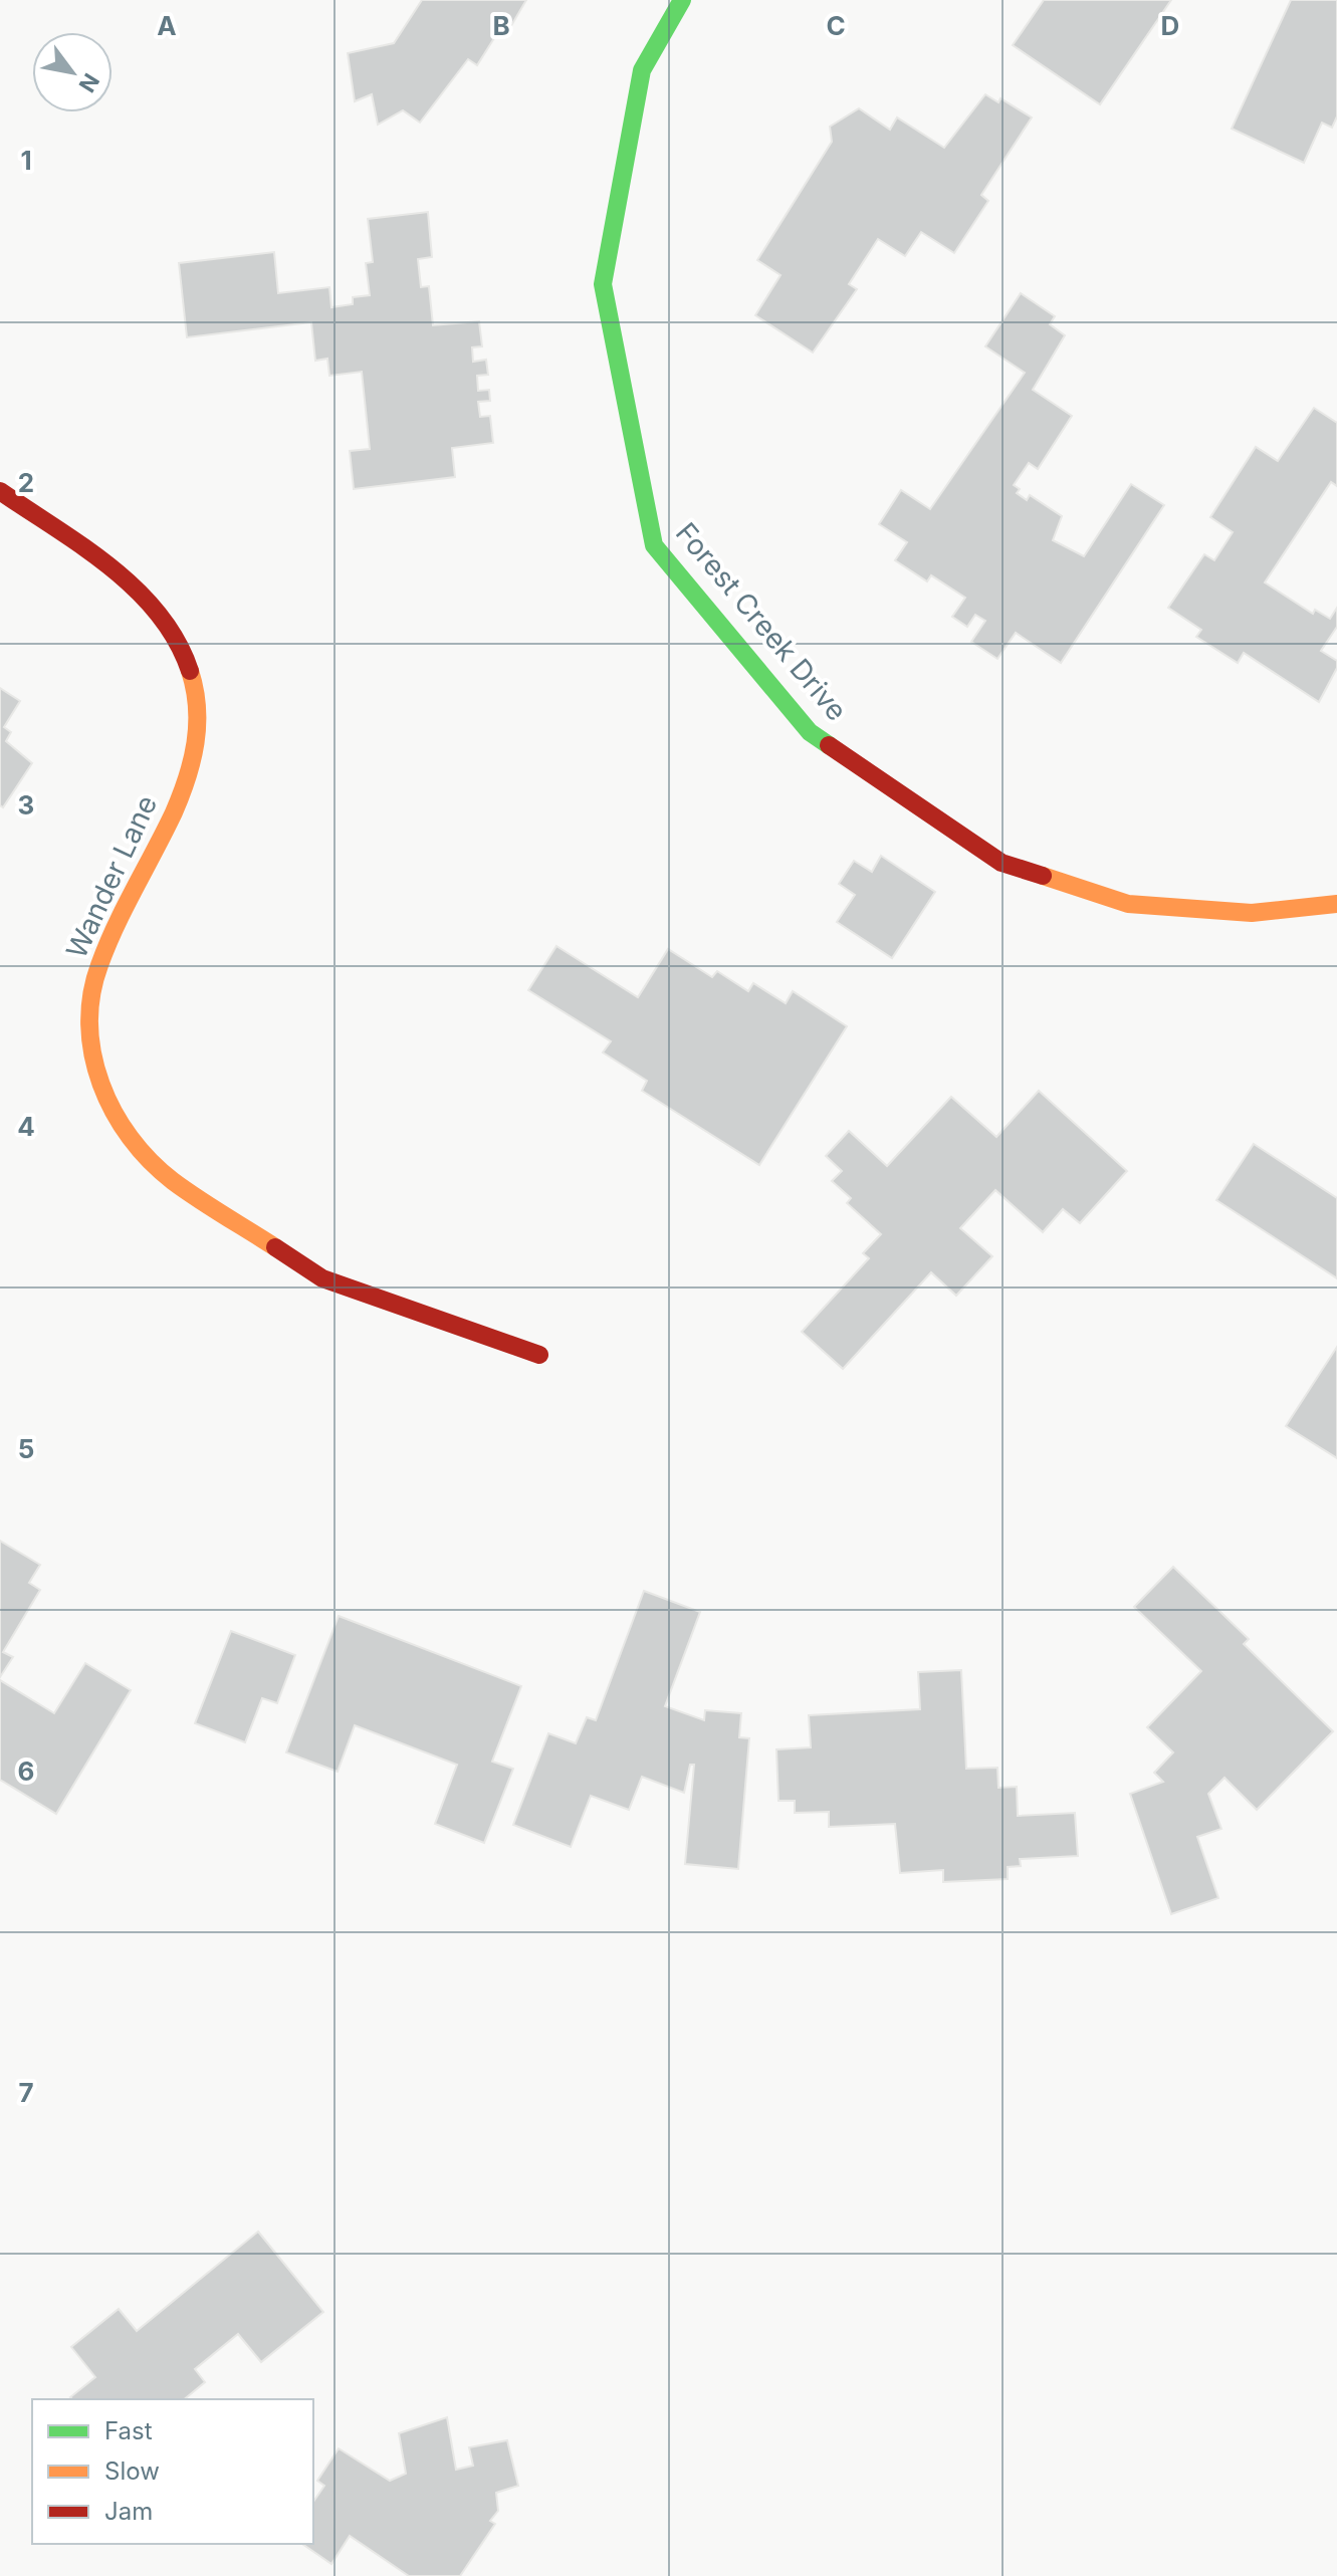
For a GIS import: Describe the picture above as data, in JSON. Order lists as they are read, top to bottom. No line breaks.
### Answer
{"streets":{"street":["Forest Creek Drive","Wander Lane"]},"legend":["Fast","Slow","Jam"],"north":"bottom right","grid":{"columns":["A","B","C","D"],"rows":["1","2","3","4","5","6","7"]}}
